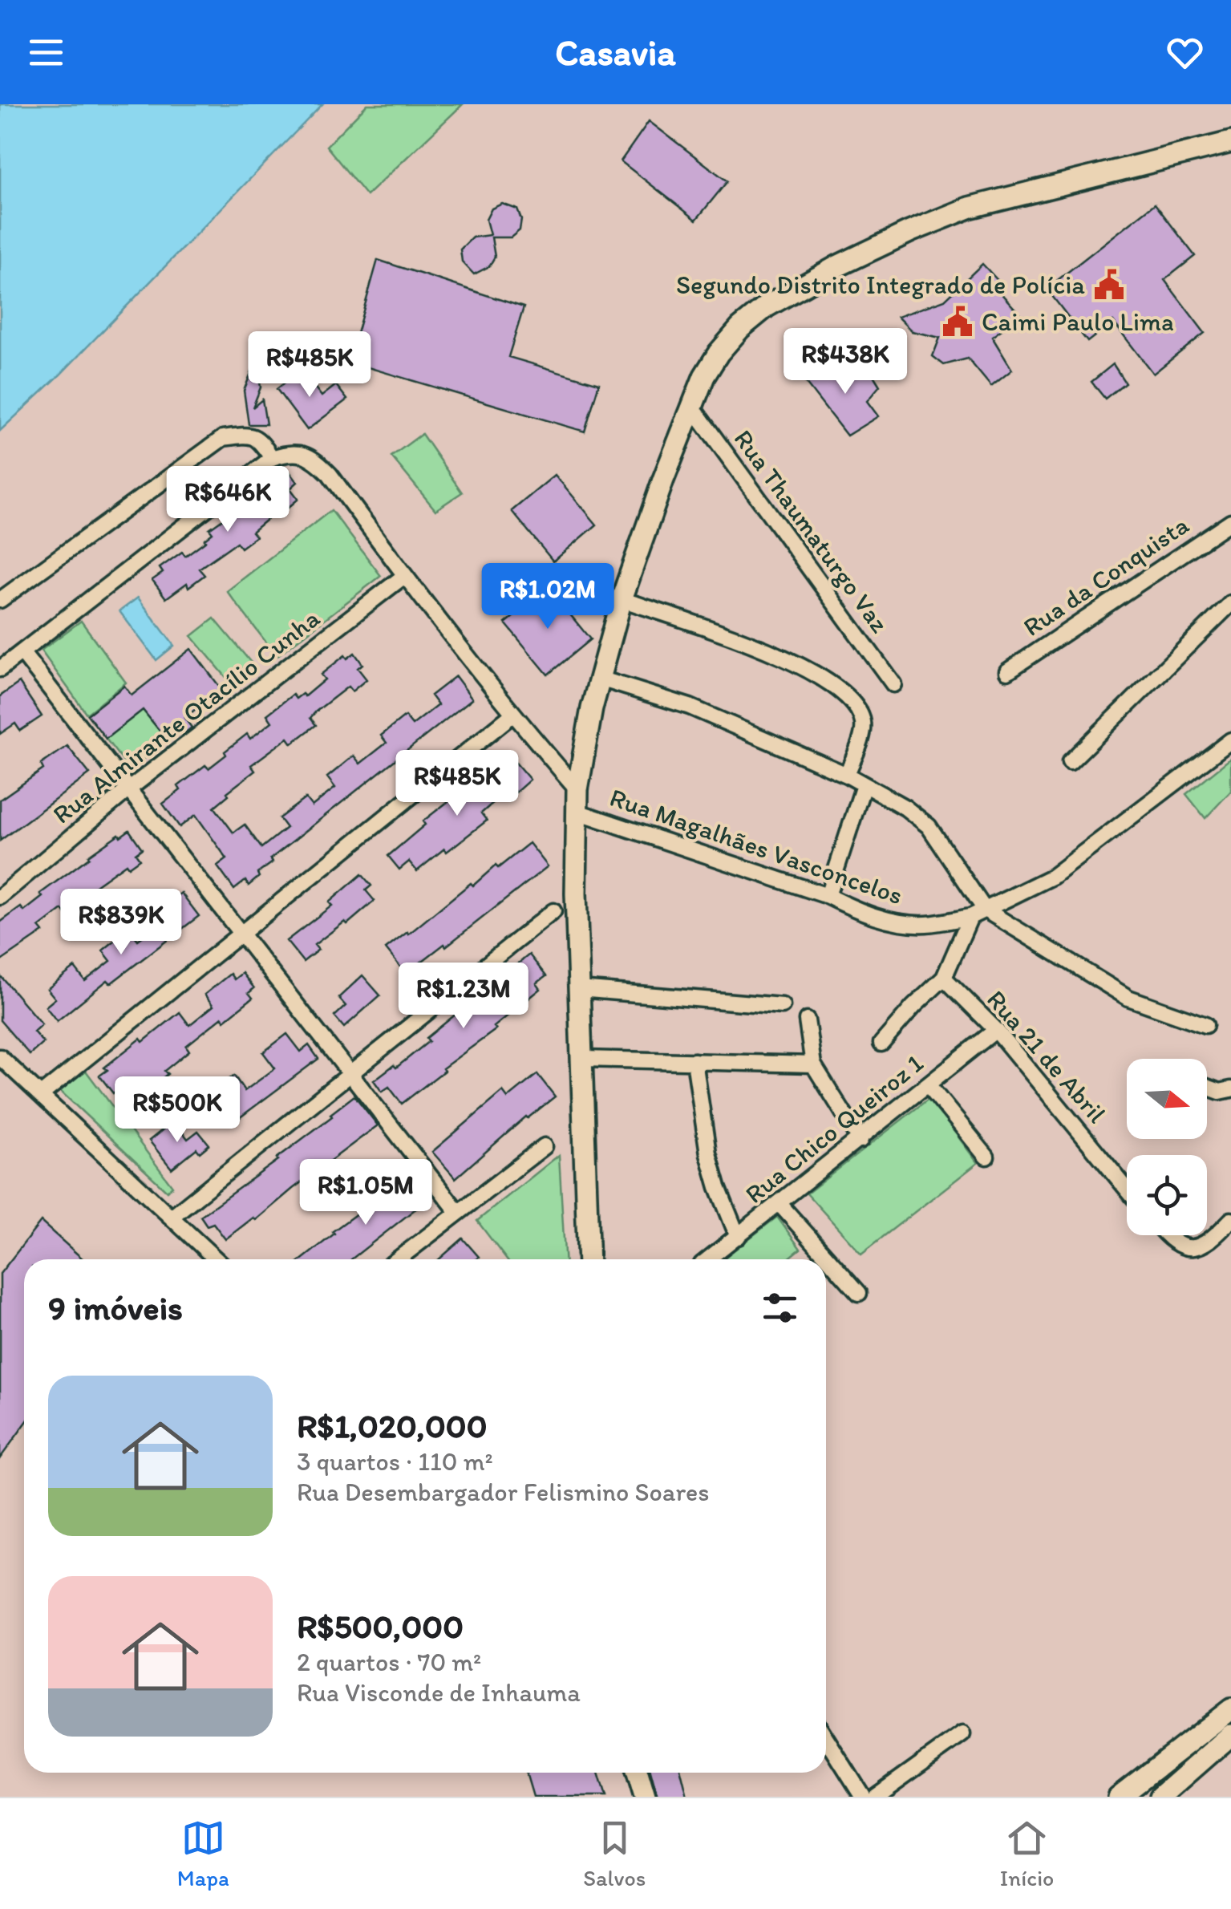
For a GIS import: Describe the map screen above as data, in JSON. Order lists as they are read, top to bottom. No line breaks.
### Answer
{"streets":{"street":["Rua Thaumaturgo Vaz","Rua da Conquista","Rua Almirante Otacílio Cunha","Rua Magalhães Vasconcelos","Rua 21 de Abril","Rua Chico Queiroz 1"]},"crossings":[["Rua 21 de Abril","Rua Chico Queiroz 1"]],"places":{"public building":["Segundo Distrito Integrado de Polícia","Caimi Paulo Lima"]},"north":"right","page":{"header":"Casavia","price":["R$438K","R$485K","R$646K","R$1.02M","R$485K","R$839K","R$1.23M","R$500K","R$1.05M"],"heading":"9 imóveis","list":[{"name":"R$1,020,000","note":"3 quartos · 110 m² · Rua Desembargador Felismino Soares"},{"name":"R$500,000","note":"2 quartos · 70 m² · Rua Visconde de Inhauma"}],"tabs":["Mapa","Salvos","Início"]}}
